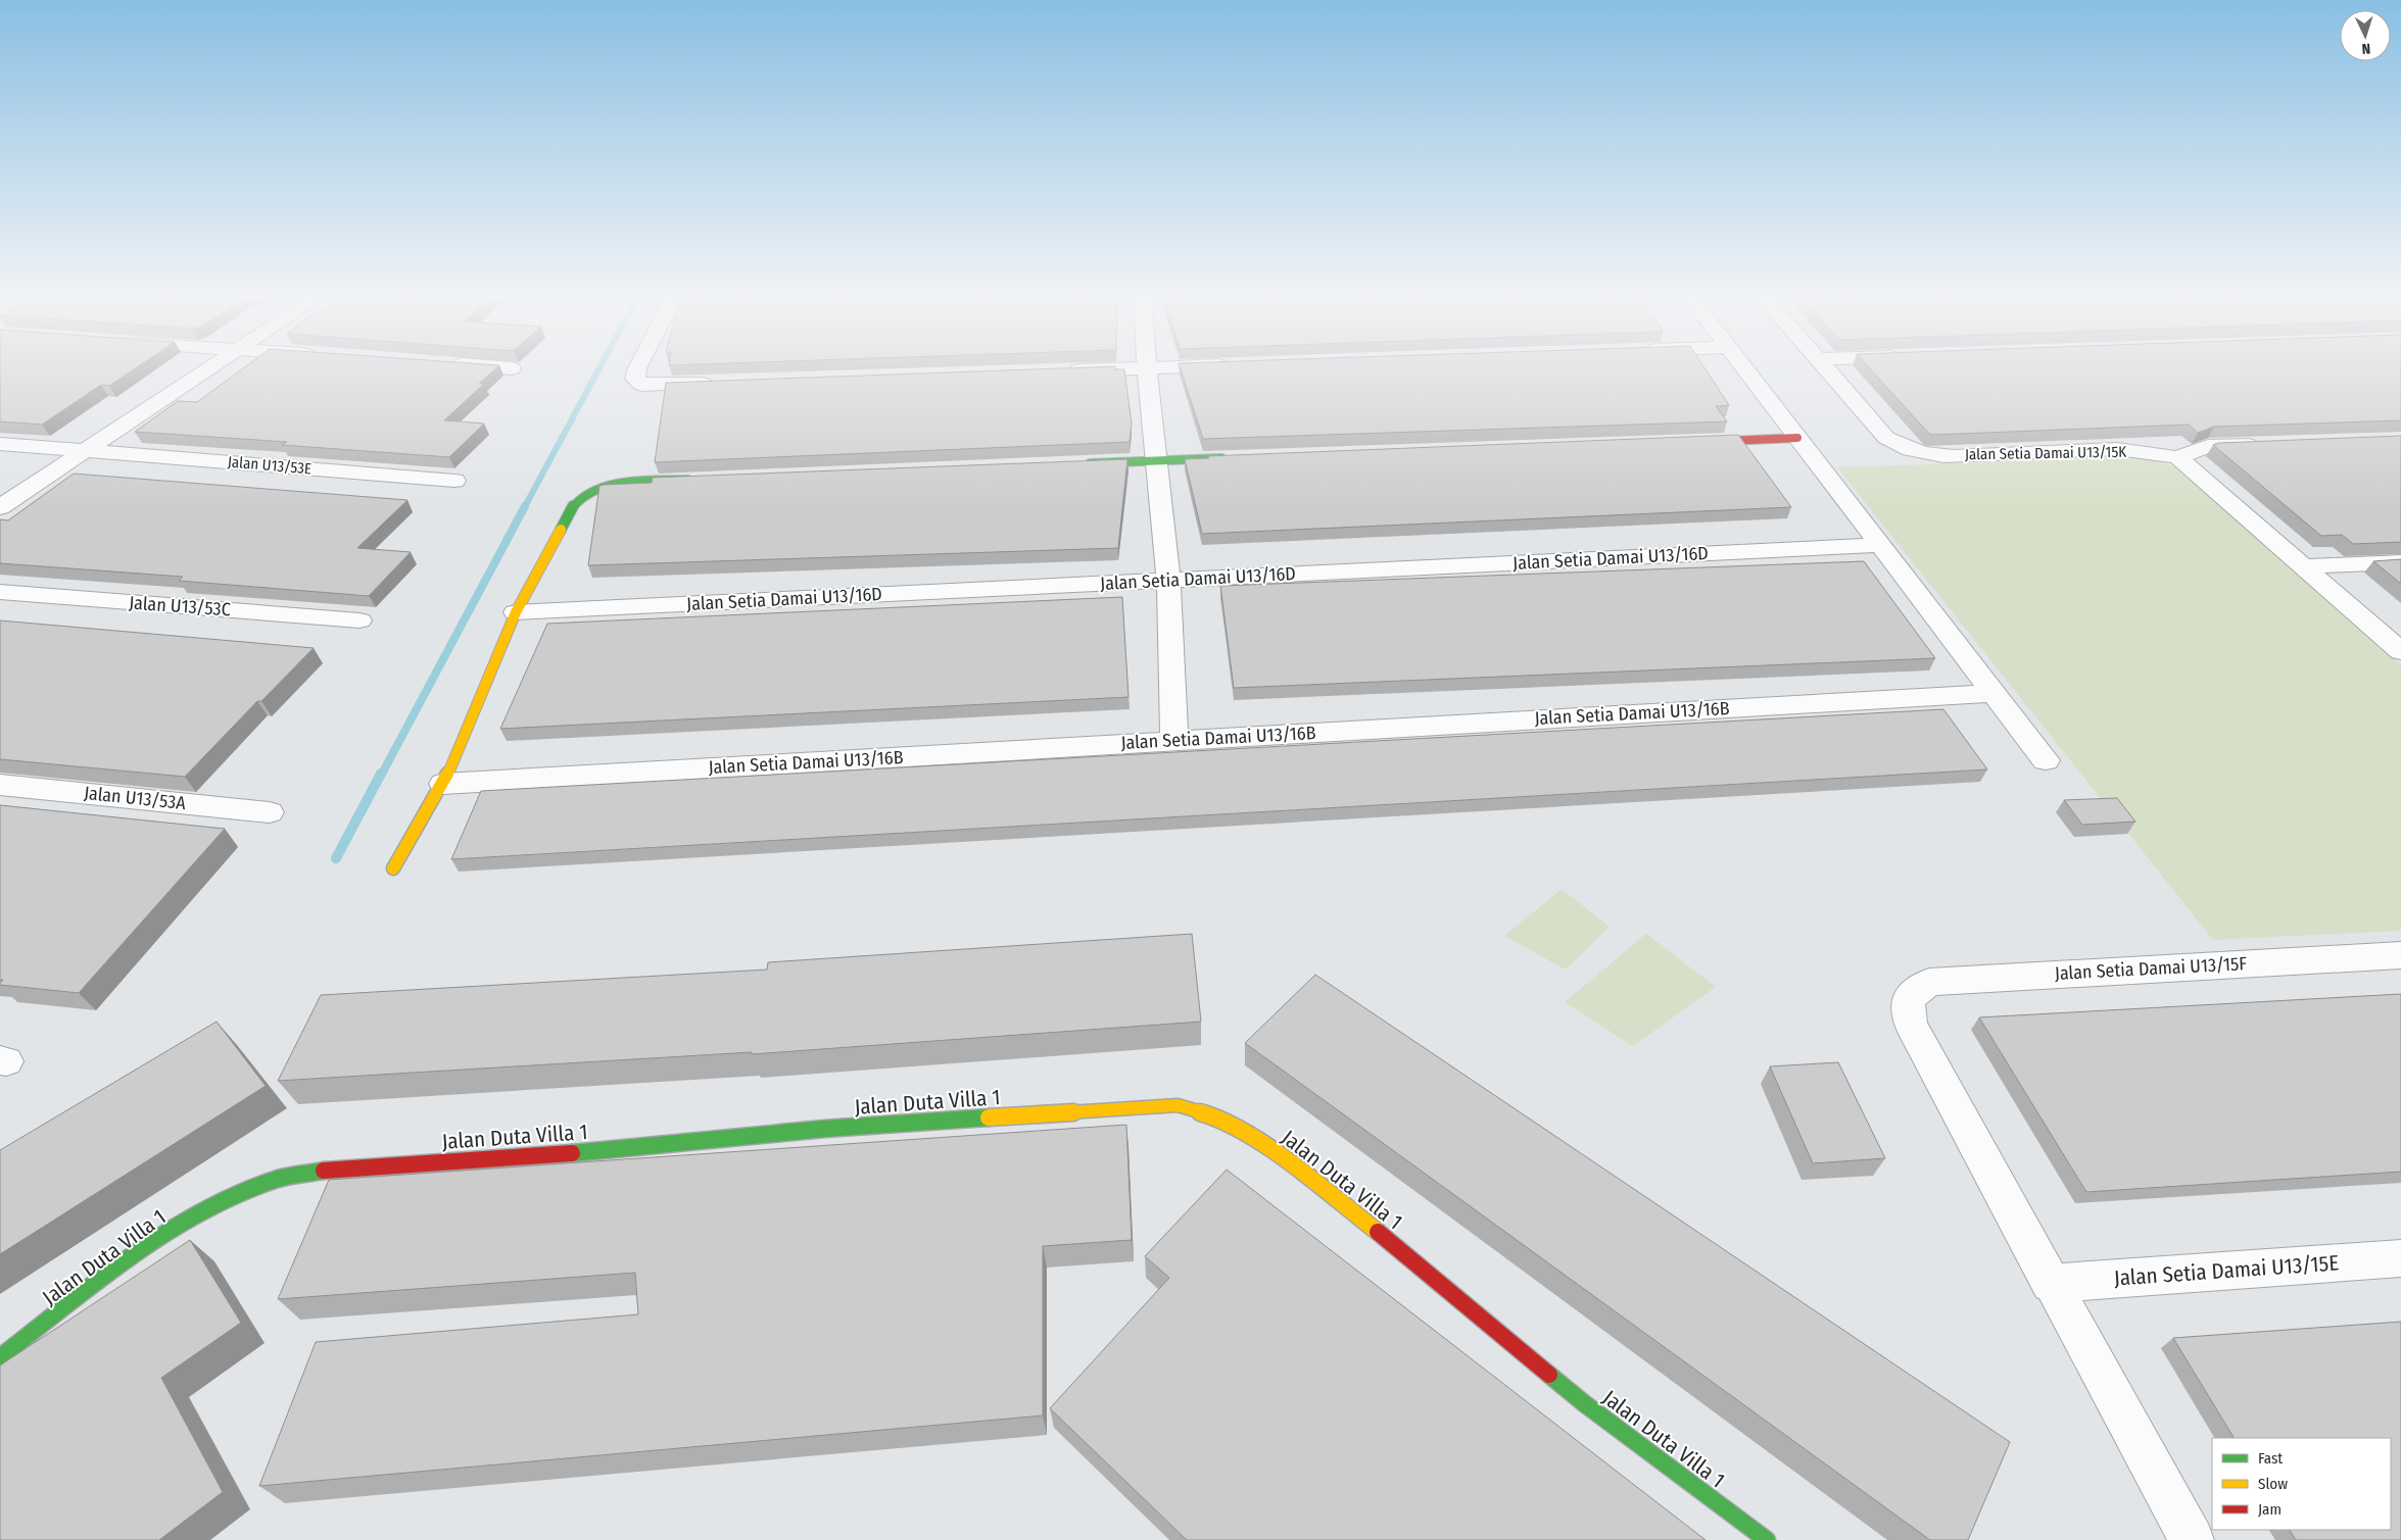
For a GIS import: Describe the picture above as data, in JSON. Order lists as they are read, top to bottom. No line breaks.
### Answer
{"streets":{"street":["Jalan Setia Damai U13/15K","Jalan U13/53E","Jalan Setia Damai U13/16D","Jalan U13/53C","Jalan Setia Damai U13/16B","Jalan U13/53A","Jalan Setia Damai U13/15F","Jalan Duta Villa 1","Jalan Setia Damai U13/15E"]},"crossings":[["Jalan Setia Damai U13/15F","Jalan Setia Damai U13/15E"]],"legend":["Fast","Slow","Jam"],"north":"bottom"}
